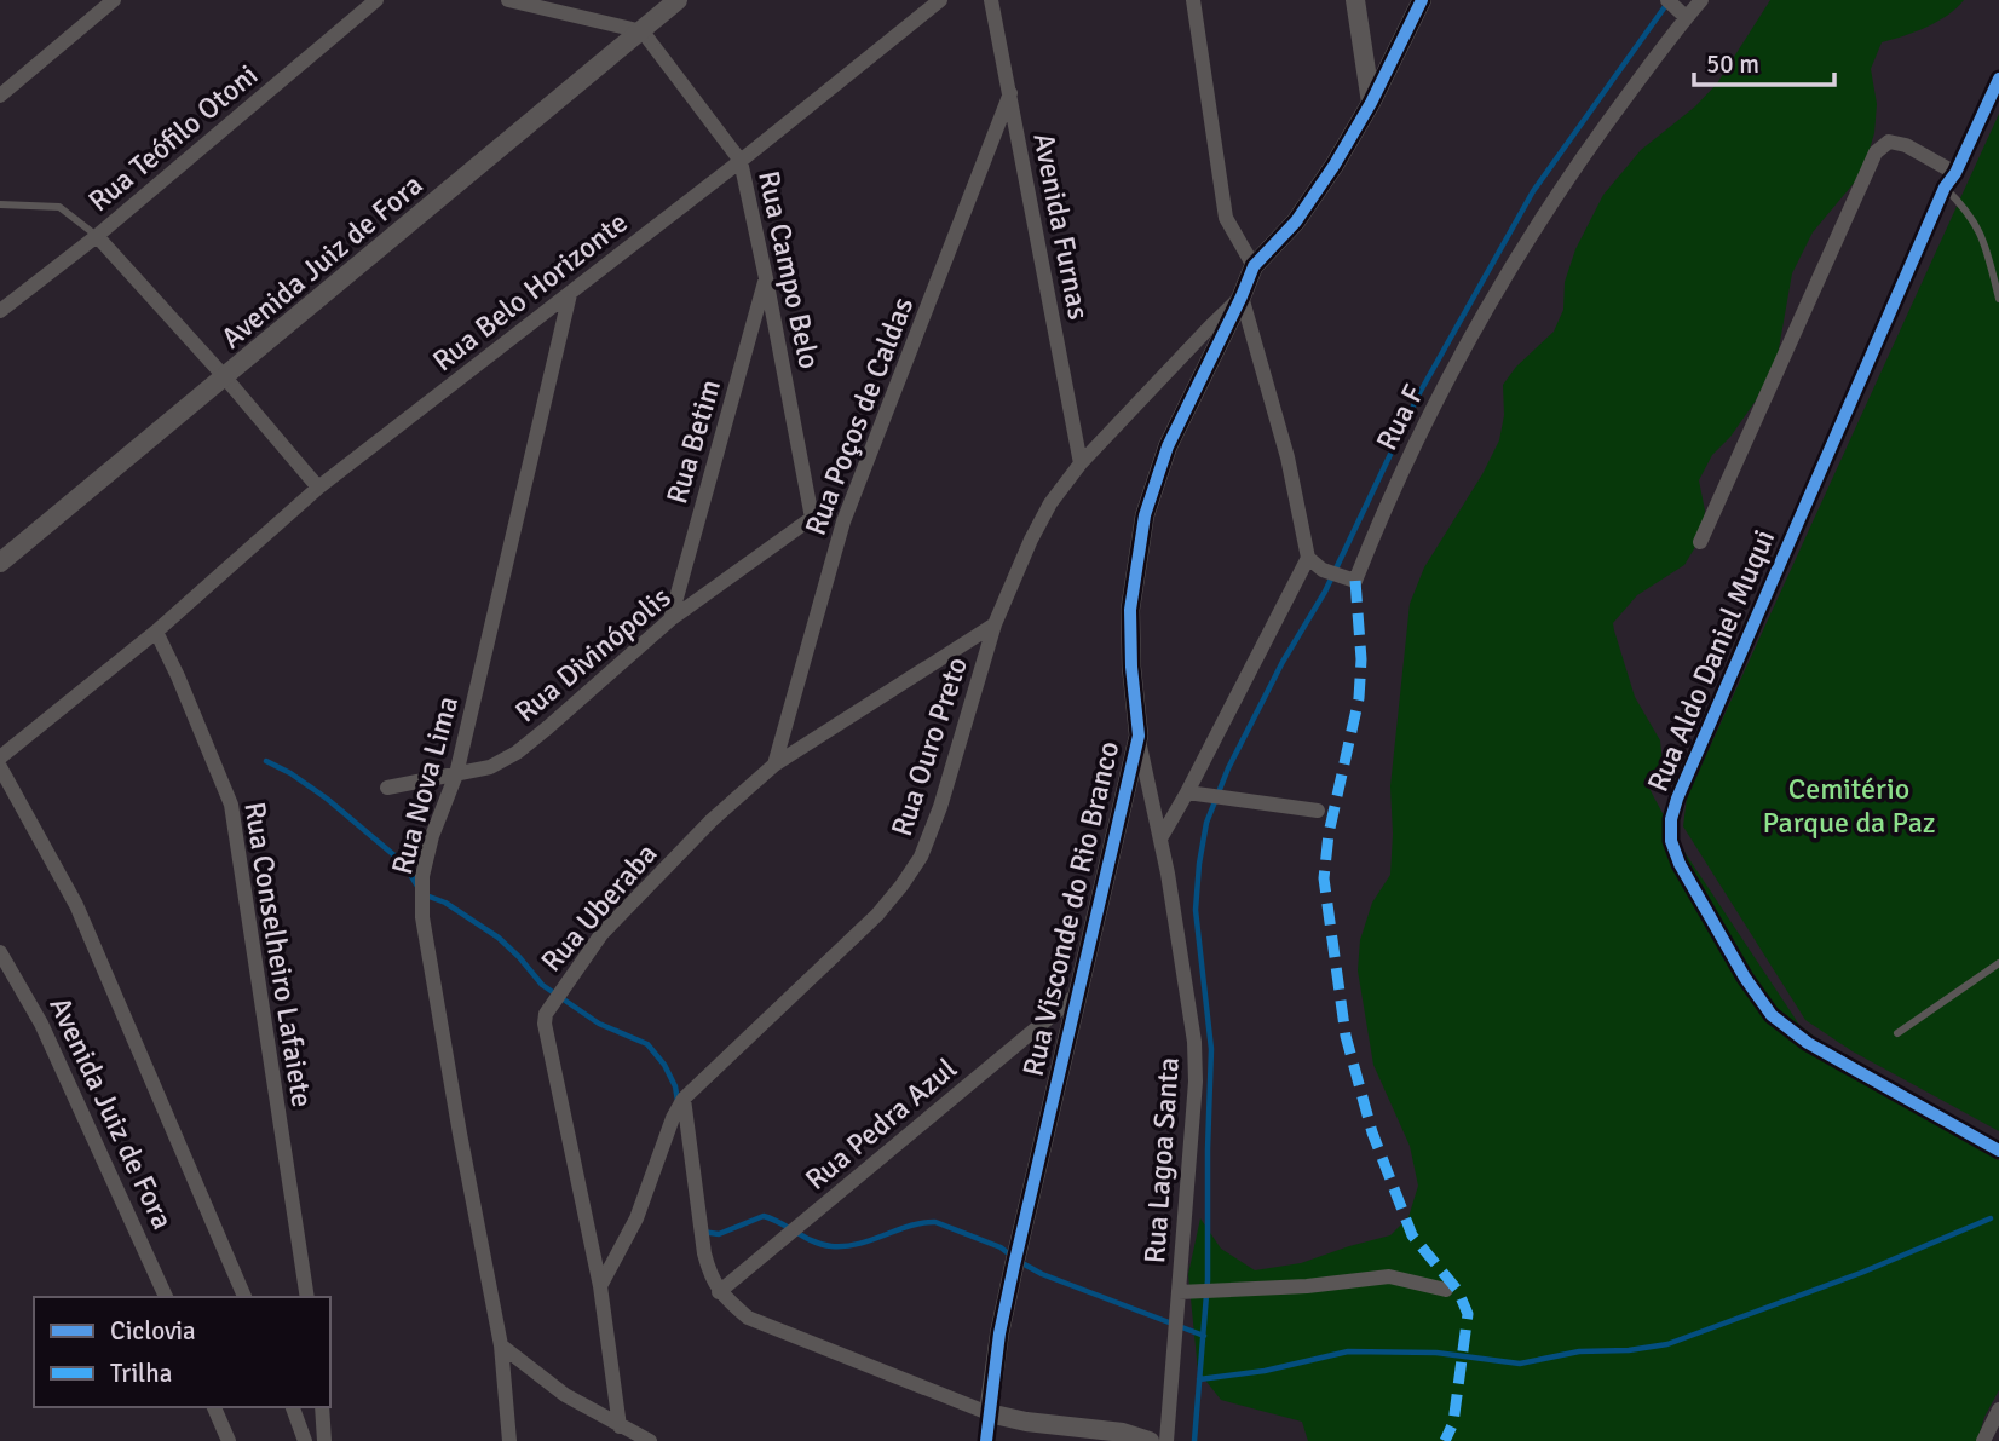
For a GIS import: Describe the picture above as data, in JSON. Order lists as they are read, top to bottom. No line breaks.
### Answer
{"streets":{"street":["Rua Teófilo Otoni","Avenida Furnas","Avenida Juiz de Fora","Rua Campo Belo","Rua Belo Horizonte","Rua Poços de Caldas","Rua F","Rua Betim","Rua Divinópolis","Rua Aldo Daniel Muqui","Rua Ouro Preto","Rua Nova Lima","Rua Uberaba","Rua Visconde do Rio Branco","Rua Conselheiro Lafaiete","Rua Pedra Azul","Rua Lagoa Santa"]},"crossings":[["Avenida Furnas","Rua Poços de Caldas"],["Avenida Furnas","Rua Ouro Preto"],["Avenida Juiz de Fora","Rua Campo Belo"],["Rua Campo Belo","Rua Belo Horizonte"],["Rua Campo Belo","Rua Betim"],["Rua Campo Belo","Rua Divinópolis"],["Rua Belo Horizonte","Rua Nova Lima"],["Rua Belo Horizonte","Rua Conselheiro Lafaiete"],["Rua Poços de Caldas","Rua Uberaba"],["Rua Betim","Rua Divinópolis"],["Rua Divinópolis","Rua Nova Lima"],["Rua Ouro Preto","Rua Uberaba"],["Rua Ouro Preto","Rua Visconde do Rio Branco"],["Rua Visconde do Rio Branco","Rua Pedra Azul"],["Rua Visconde do Rio Branco","Rua Lagoa Santa"]],"parks":["Cemitério Parque da Paz"],"legend":["Ciclovia","Trilha"],"scale_bar":"50 m"}
